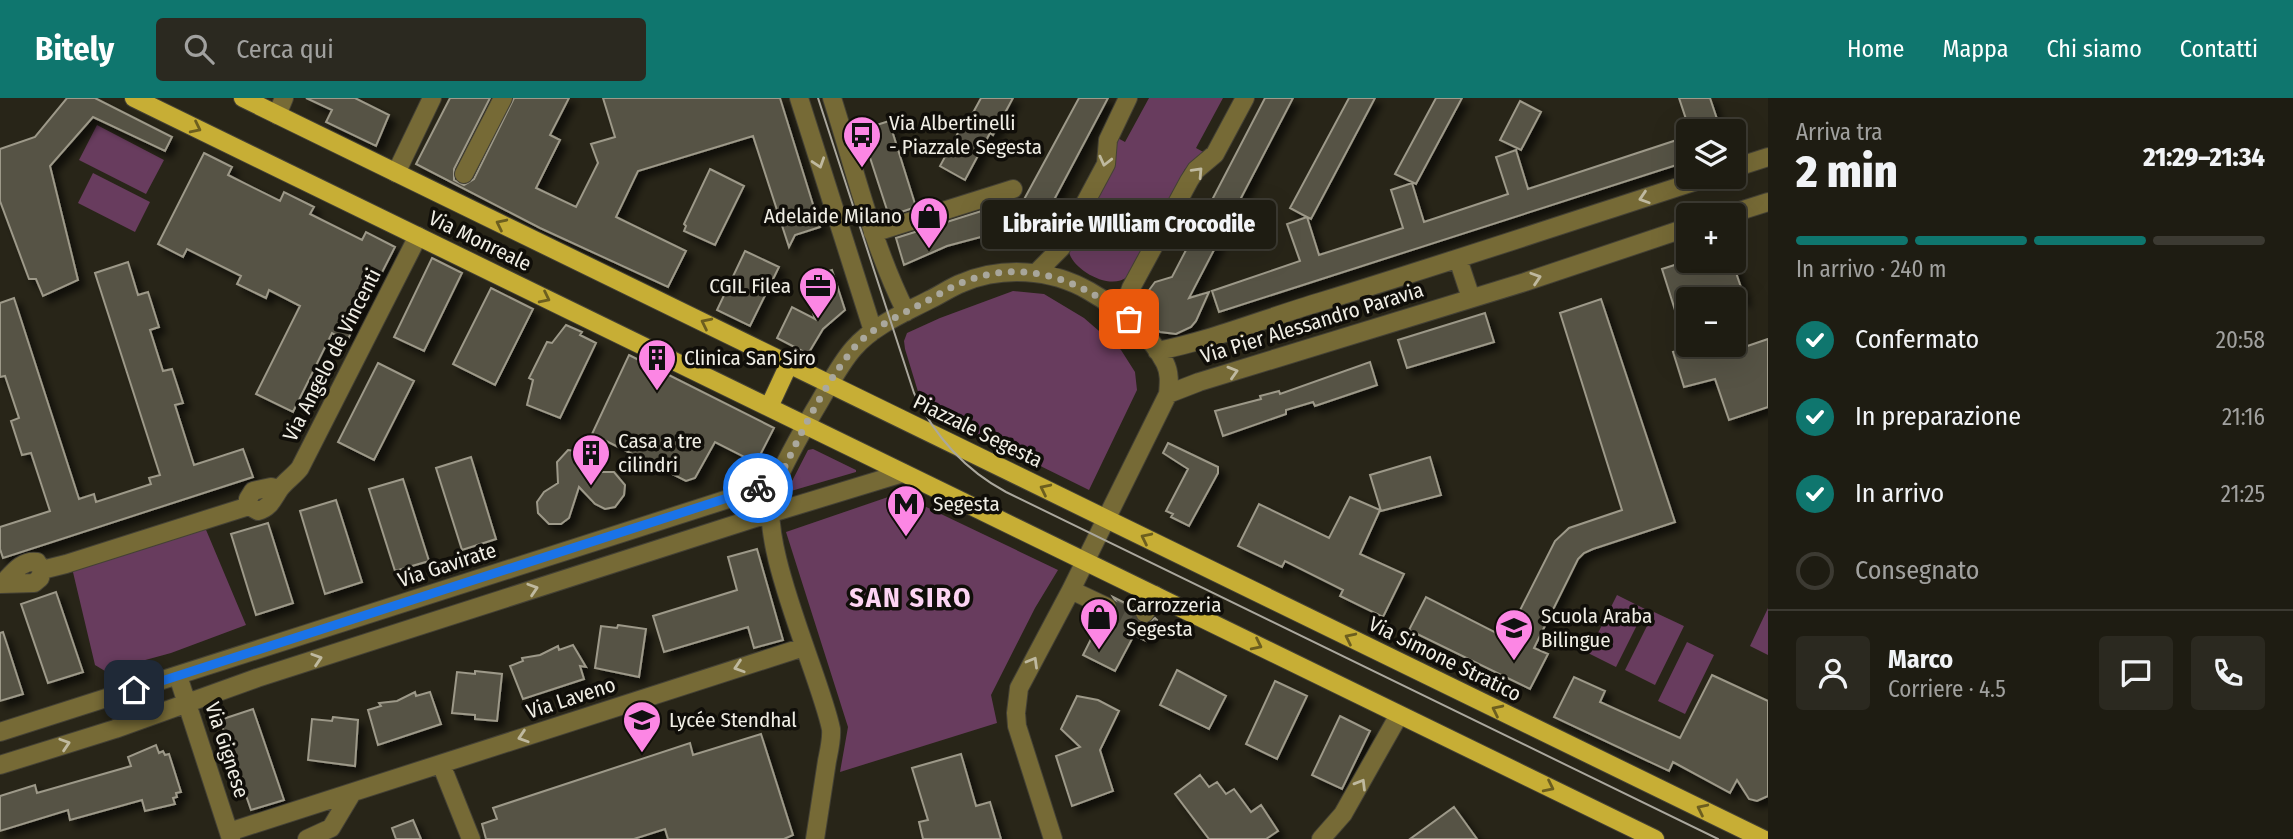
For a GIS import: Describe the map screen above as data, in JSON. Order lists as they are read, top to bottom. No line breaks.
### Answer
{"streets":{"main road":["Via Monreale","Piazzale Segesta","Via Simone Stratico"],"street":["Via Pier Alessandro Paravia","Via Angelo de Vincenti","Via Gavirate","Via Laveno","Via Gignese"]},"crossings":[["Via Monreale","Via Angelo de Vincenti"],["Via Monreale","Piazzale Segesta"],["Piazzale Segesta","Via Simone Stratico"],["Via Gavirate","Via Gignese"],["Via Laveno","Via Gignese"]],"districts":["SAN SIRO"],"places":{"bus stop":["Via Albertinelli - Piazzale Segesta"],"shop":["Adelaide Milano","Carrozzeria Segesta"],"other":["Librairie WIlliam Crocodile"],"office":["CGIL Filea"],"building":["Clinica San Siro","Casa a tre cilindri"],"metro station":["Segesta"],"school or university":["Scuola Araba Bilingue","Lycée Stendhal"]},"page":{"header":"Bitely","search":"Cerca qui","nav":["Home","Mappa","Chi siamo","Contatti"],"heading":["2 min","Arriva tra","21:29–21:34"],"panel":["Marco","Corriere · 4.5"],"map_buttons":["+","−"],"bubble":"Librairie WIlliam Crocodile","bar":"In arrivo · 240 m","list":[["Confermato","20:58"],["In preparazione","21:16"],["In arrivo","21:25"],"Consegnato"]}}
